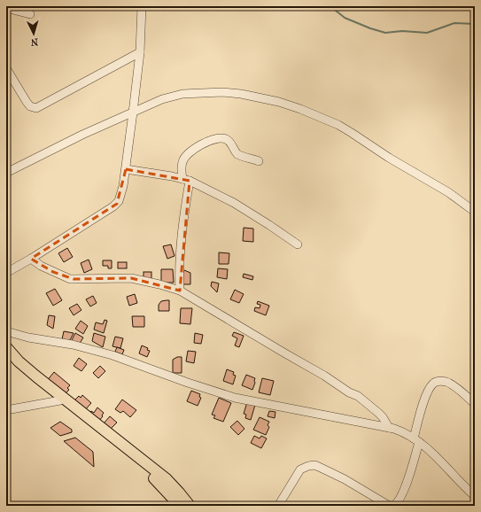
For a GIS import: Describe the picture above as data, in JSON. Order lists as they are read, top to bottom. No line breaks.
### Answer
{"north":"bottom"}
